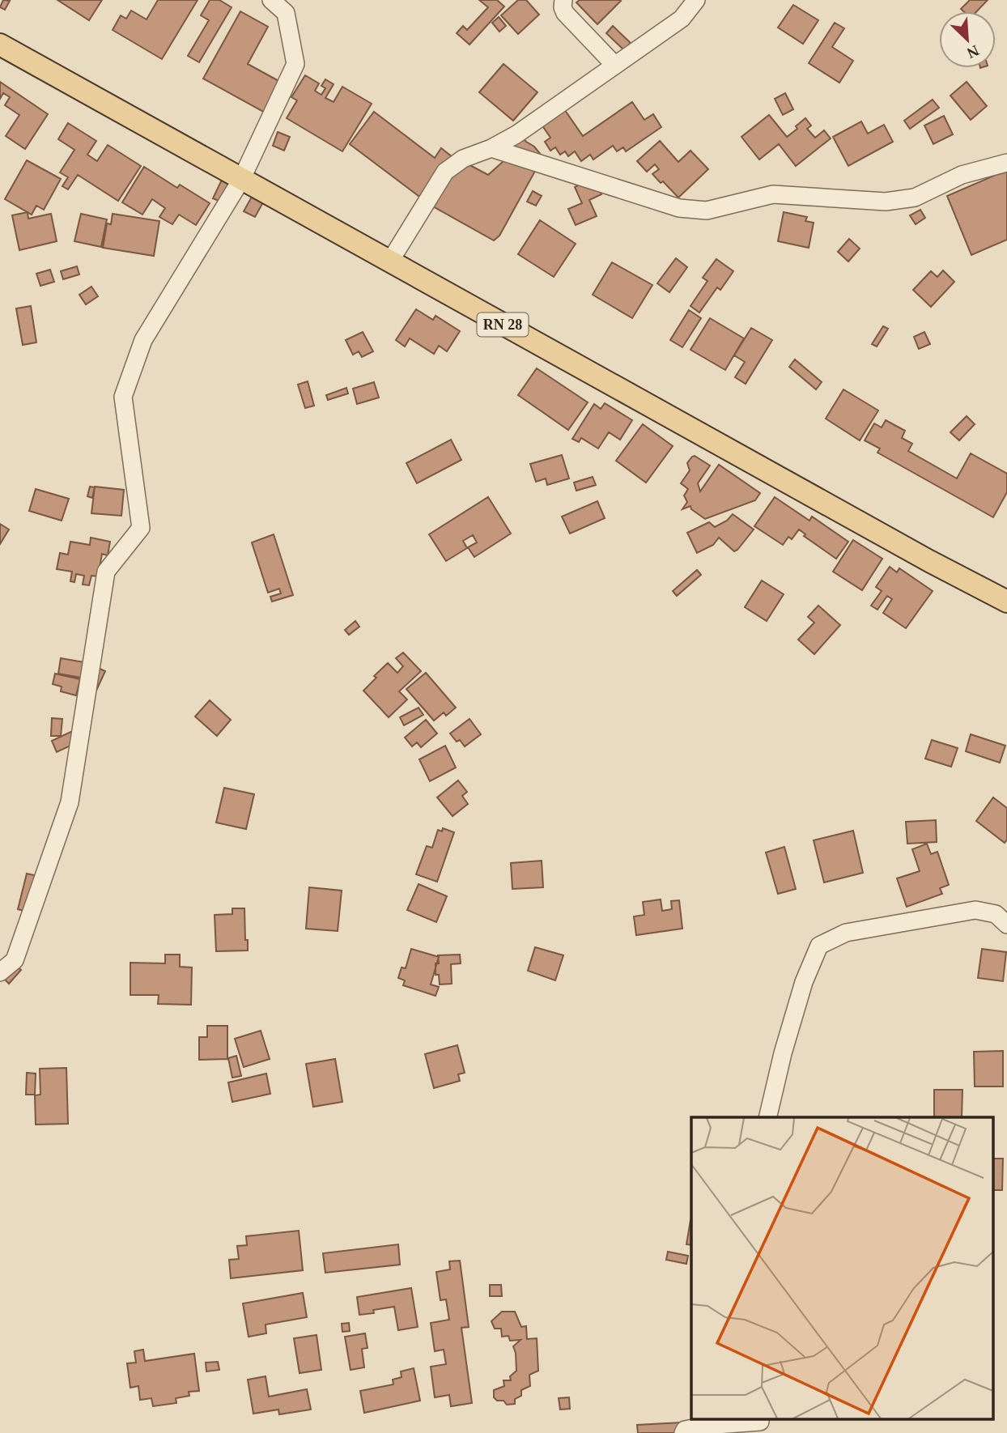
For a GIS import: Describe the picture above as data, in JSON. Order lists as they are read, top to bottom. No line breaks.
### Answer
{"streets":{"main road":["RN 28"]},"north":"bottom right"}
